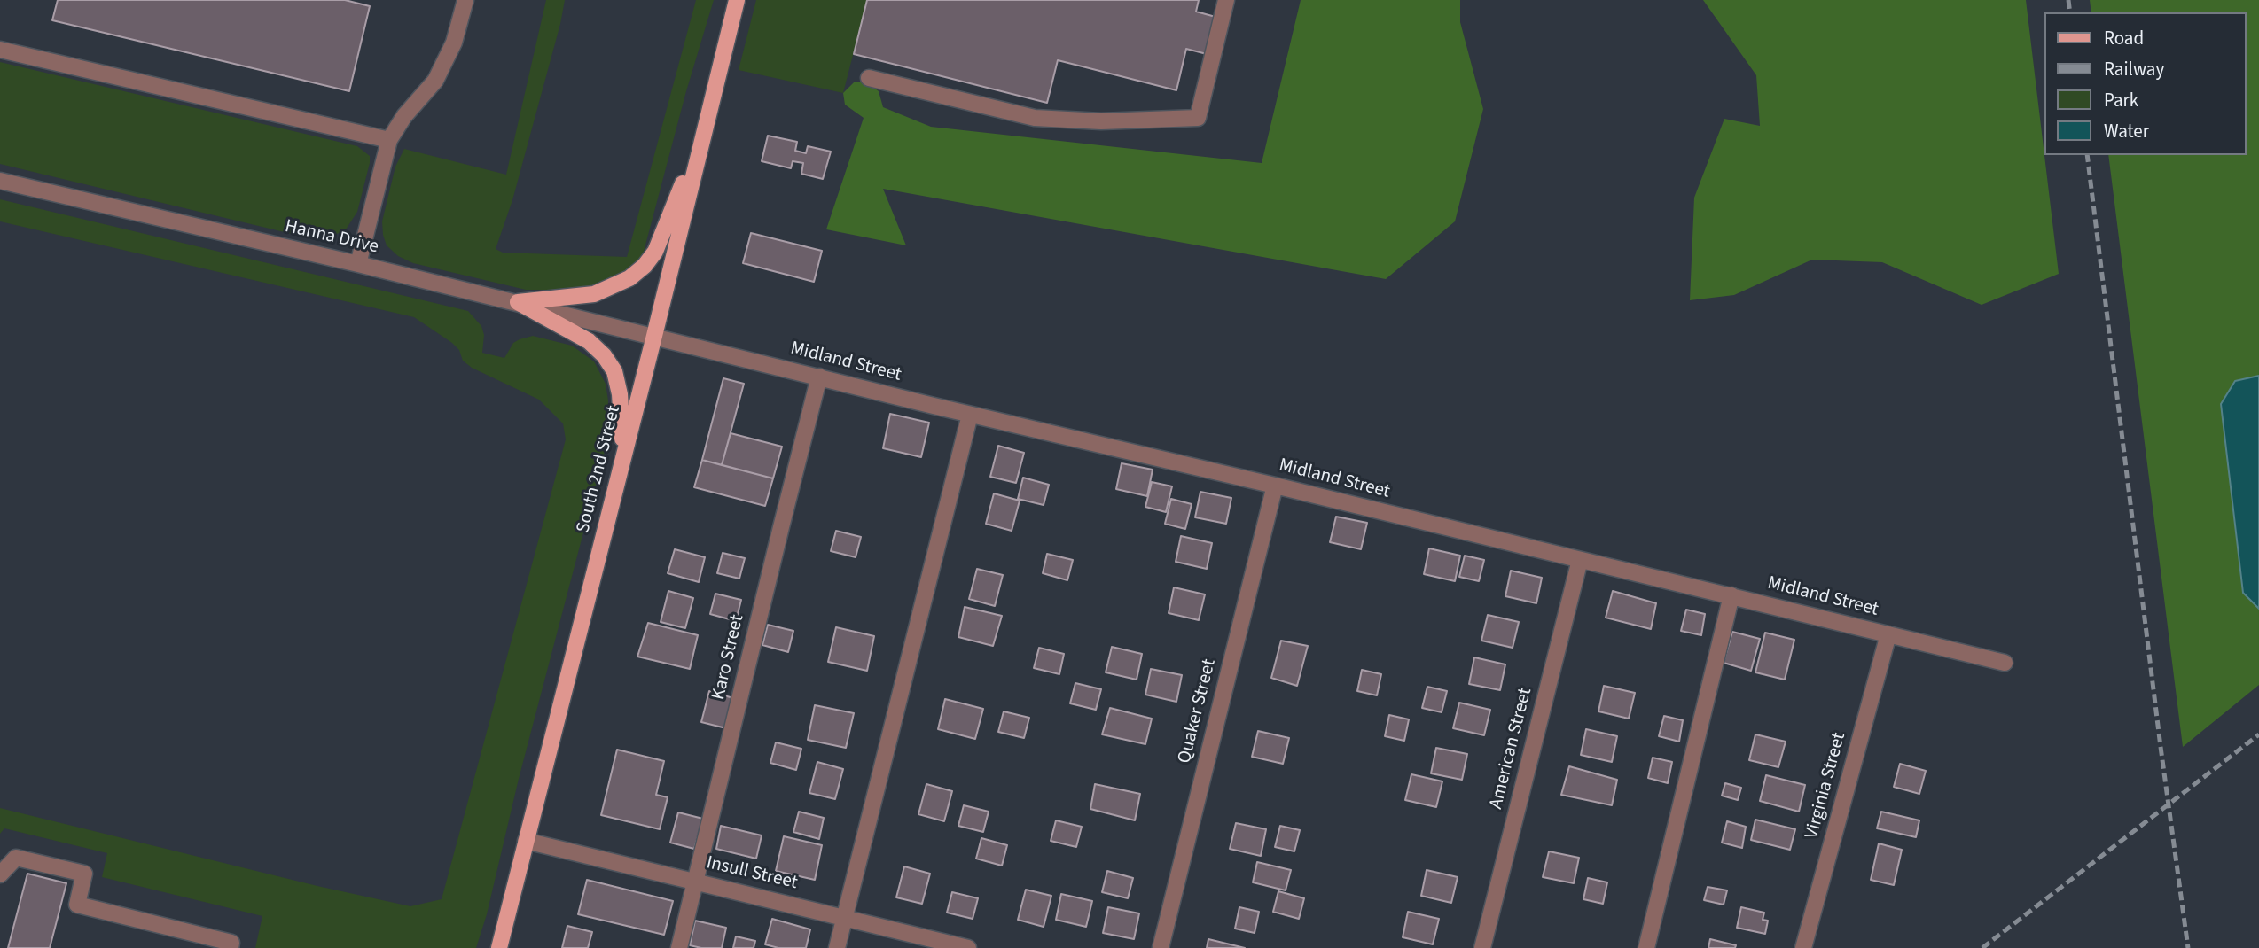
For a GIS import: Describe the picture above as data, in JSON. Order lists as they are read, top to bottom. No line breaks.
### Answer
{"streets":{"main road":["South 2nd Street"],"street":["Hanna Drive","Midland Street","Karo Street","Quaker Street","American Street","Virginia Street","Insull Street"]},"crossings":[["Hanna Drive","Midland Street"],["Hanna Drive","South 2nd Street"],["Midland Street","South 2nd Street"],["Midland Street","Karo Street"],["Midland Street","Quaker Street"],["Midland Street","American Street"],["Midland Street","Virginia Street"],["South 2nd Street","Insull Street"],["Karo Street","Insull Street"]],"legend":["Road","Railway","Park","Water"]}
